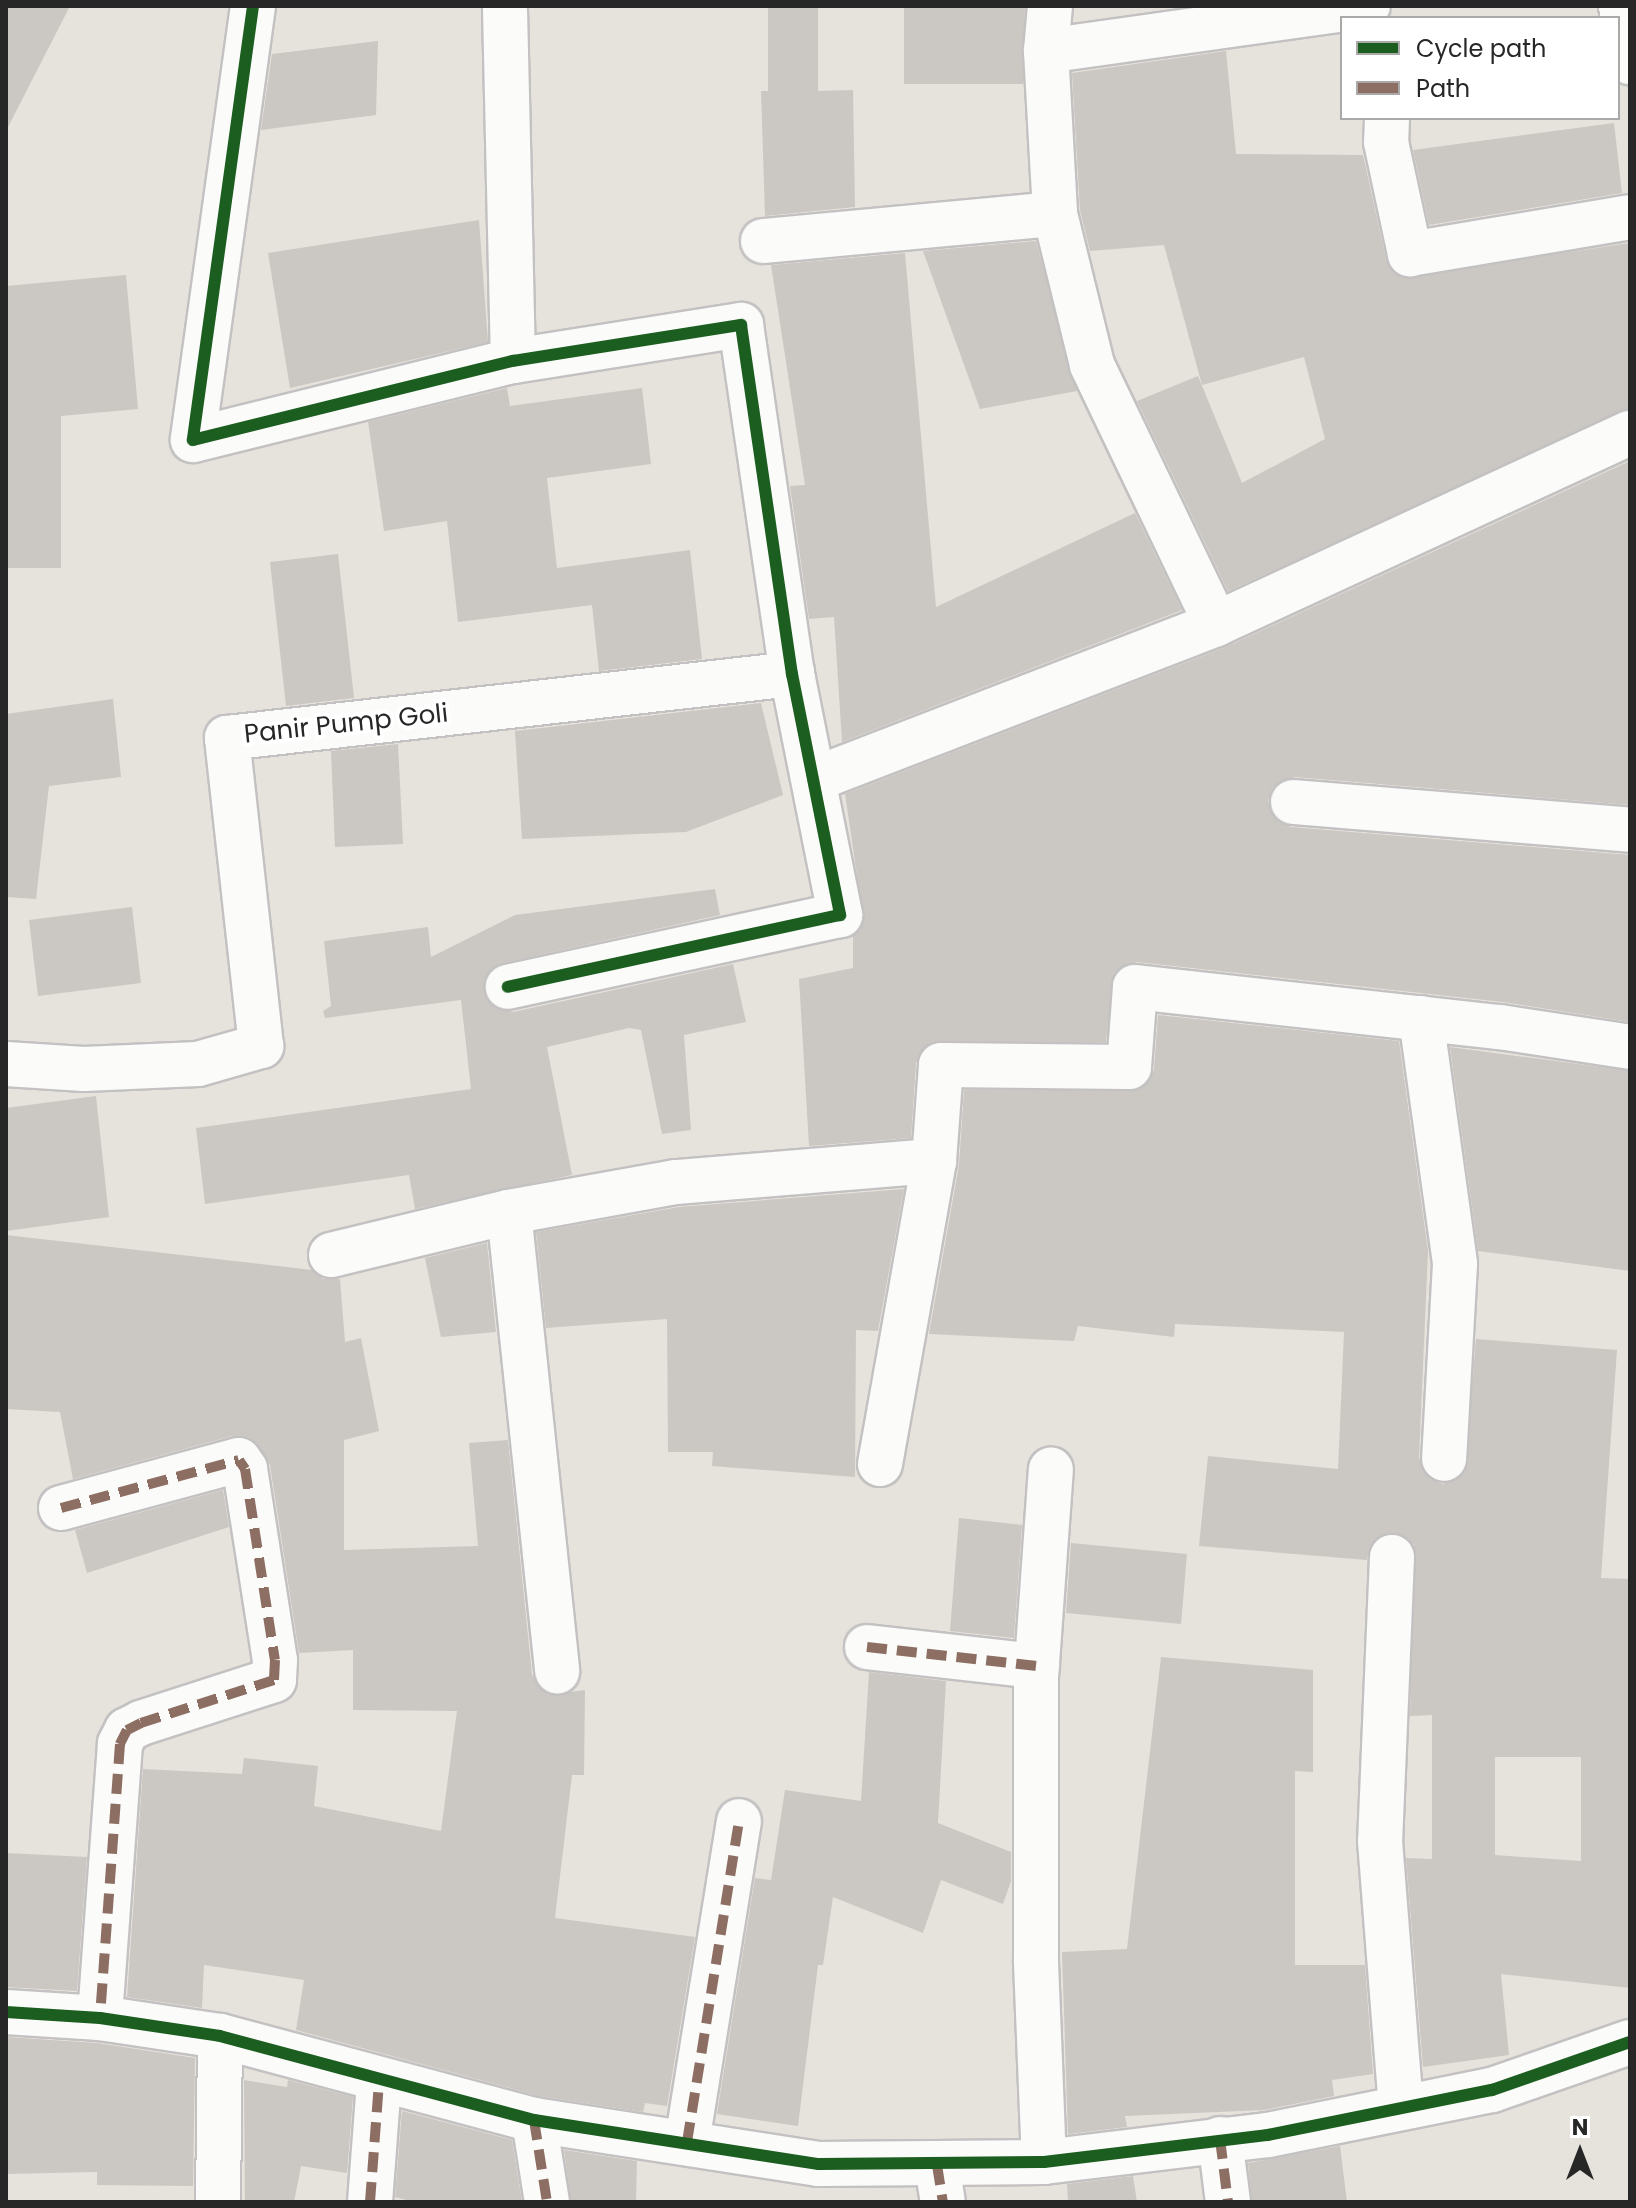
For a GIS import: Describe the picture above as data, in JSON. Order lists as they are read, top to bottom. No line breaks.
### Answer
{"streets":{"street":["Panir Pump Goli"]},"legend":["Cycle path","Path"],"north":"top"}
